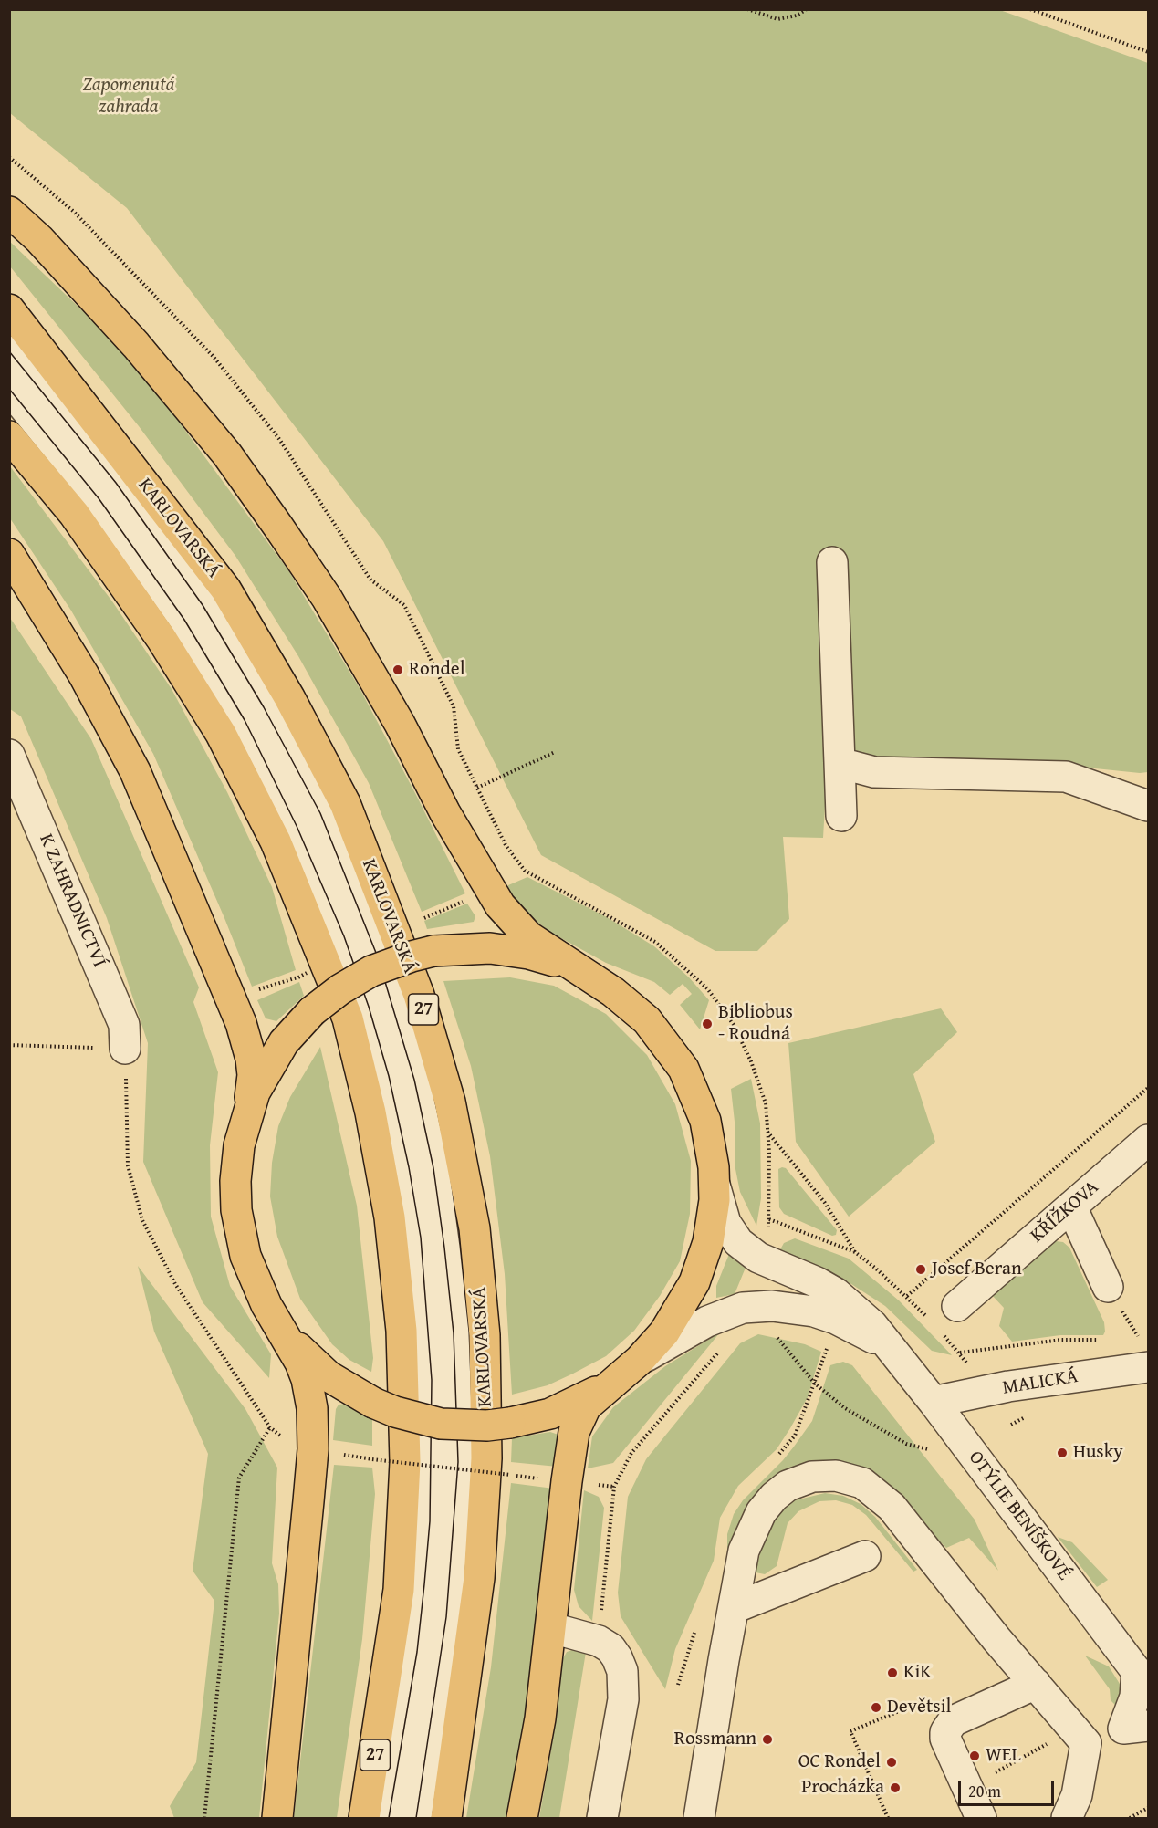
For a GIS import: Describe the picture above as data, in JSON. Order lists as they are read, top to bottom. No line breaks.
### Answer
{"streets":{"main road":["KARLOVARSKÁ","27"],"street":["K ZAHRADNICTVÍ","KŘÍŽKOVA","MALICKÁ","OTÝLIE BENÍŠKOVÉ"]},"crossings":[["MALICKÁ","OTÝLIE BENÍŠKOVÉ"]],"parks":["Zapomenutá zahrada"],"places":["Rondel","Bibliobus - Roudná","Josef Beran","Husky","KiK","Devětsil","Rossmann","WEL","OC Rondel","Procházka"],"scale_bar":"20 m"}
